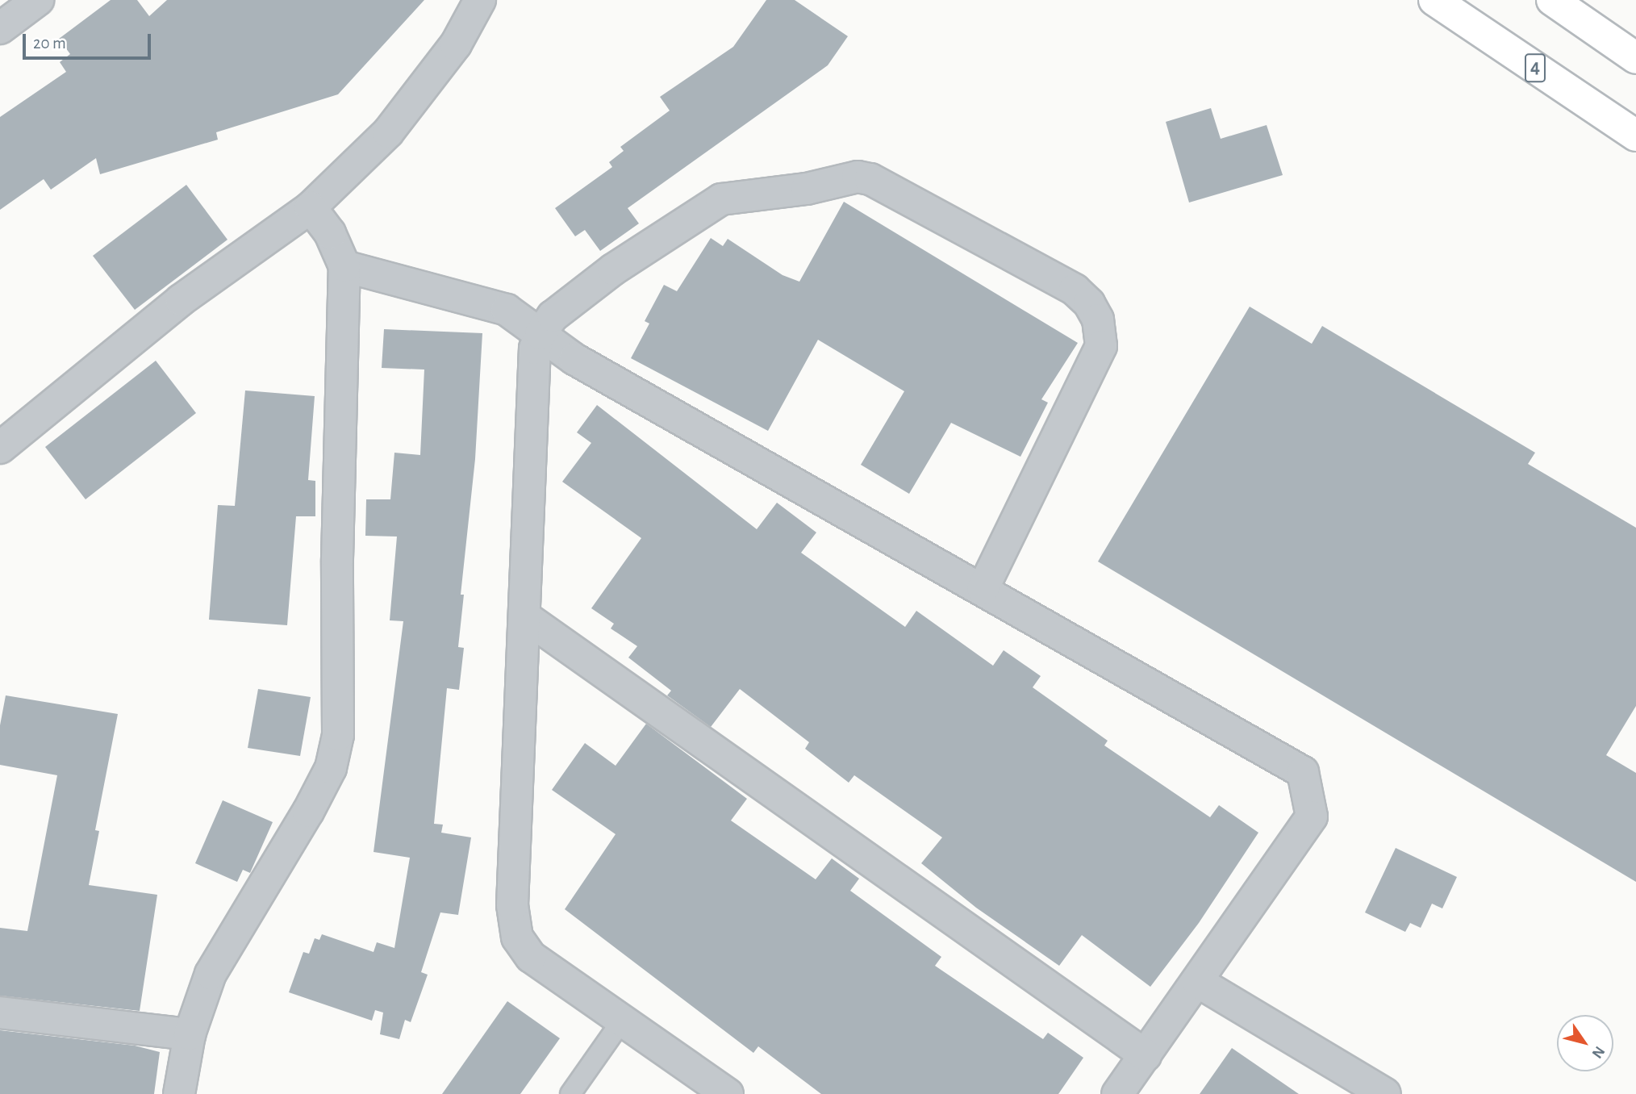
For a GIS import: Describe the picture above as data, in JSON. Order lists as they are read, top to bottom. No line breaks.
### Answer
{"streets":{"highway":["4"]},"scale_bar":"20 m","north":"bottom right"}
